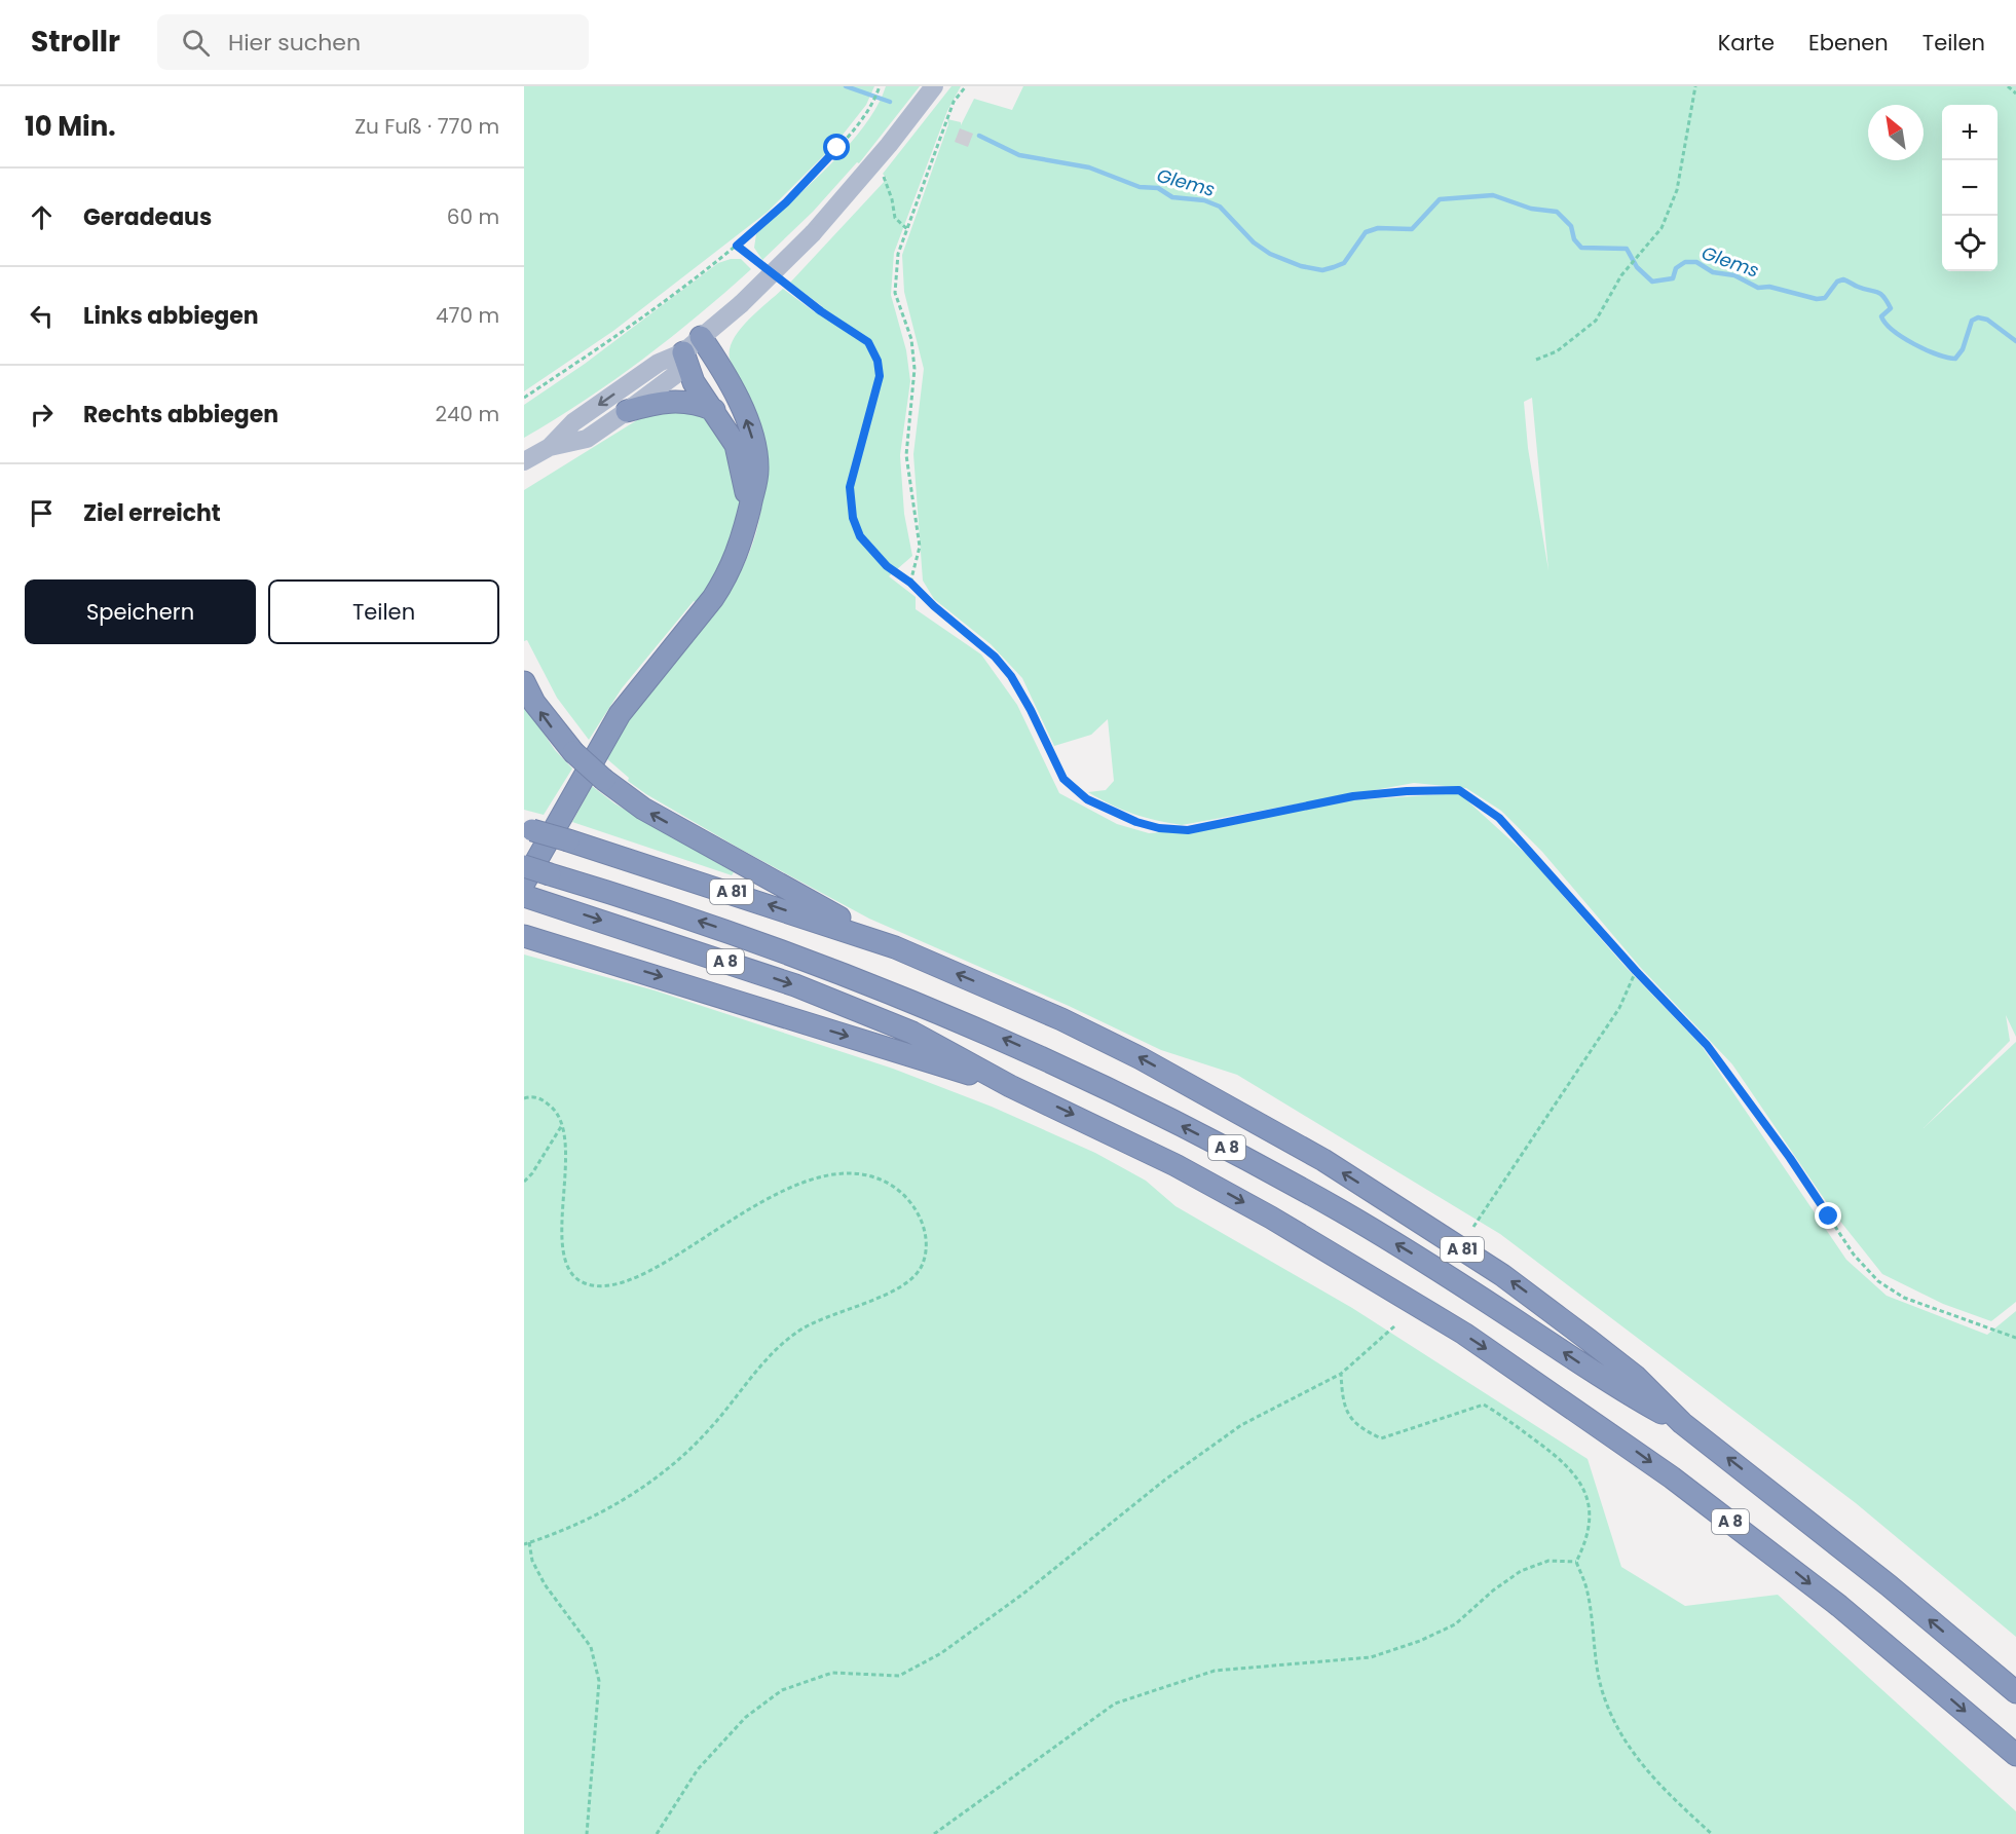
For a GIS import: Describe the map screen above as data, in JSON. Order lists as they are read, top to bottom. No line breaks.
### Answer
{"streets":{"highway":["A 81","A 8"]},"crossings":[["A 81","A 8"]],"water":["Glems"],"north":"top left","page":{"header":"Strollr","search":"Hier suchen","nav":["Karte","Ebenen","Teilen"],"heading":["10 Min.","Zu Fuß · 770 m"],"map_buttons":["+","−"],"list":[["Geradeaus","60 m"],["Links abbiegen","470 m"],["Rechts abbiegen","240 m"],"Ziel erreicht"],"buttons":["Speichern","Teilen"]}}
